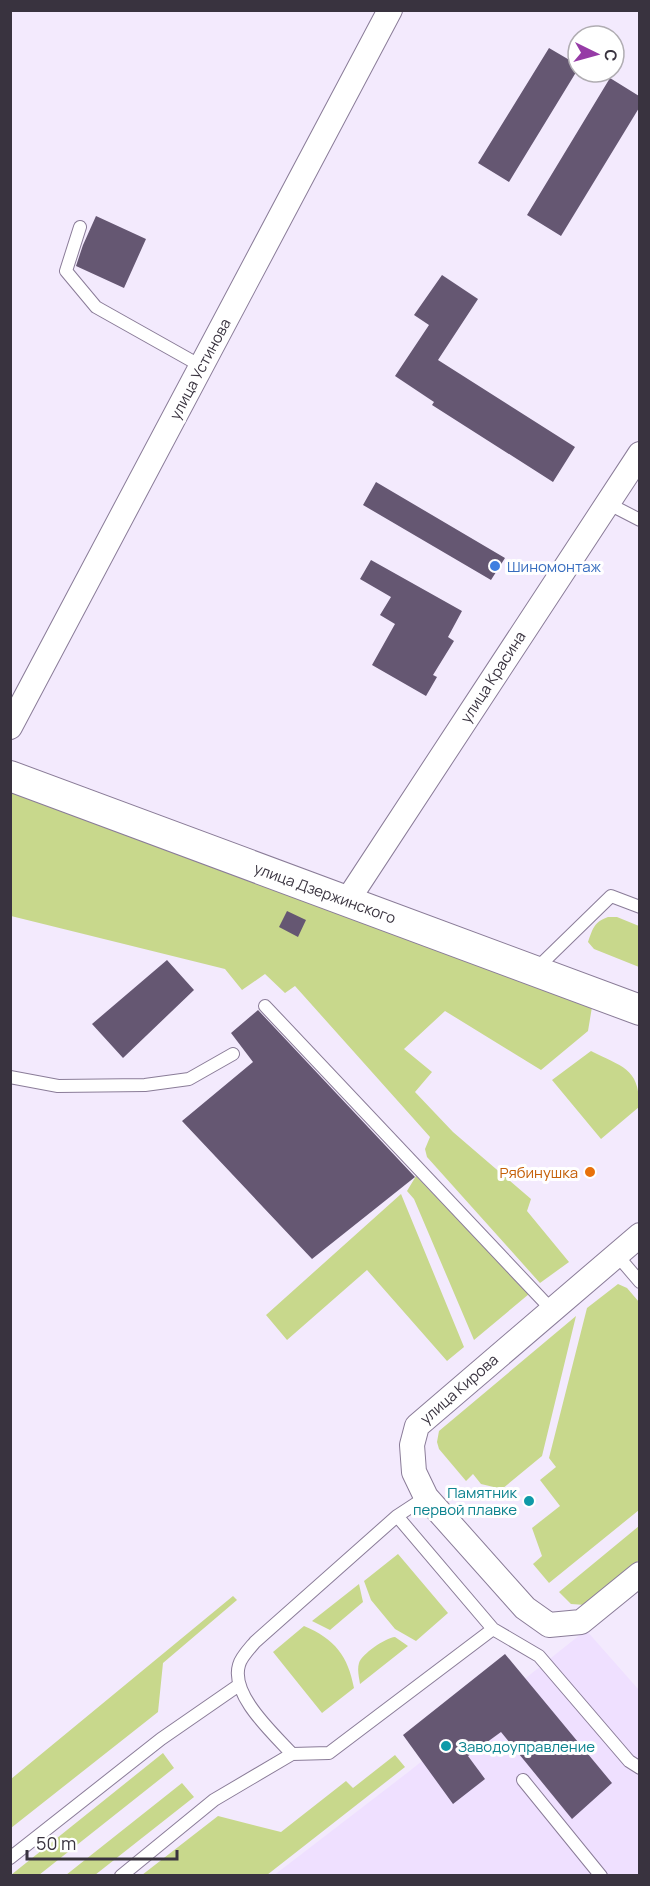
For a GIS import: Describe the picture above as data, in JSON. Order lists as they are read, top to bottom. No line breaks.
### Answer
{"streets":{"street":["улица Устинова","улица Красина","улица Дзержинского","улица Кирова"]},"crossings":[["улица Красина","улица Дзержинского"]],"places":["Шиномонтаж","Рябинушка","Памятник первой плавке","Заводоуправление"],"scale_bar":"50 m","north":"right"}
